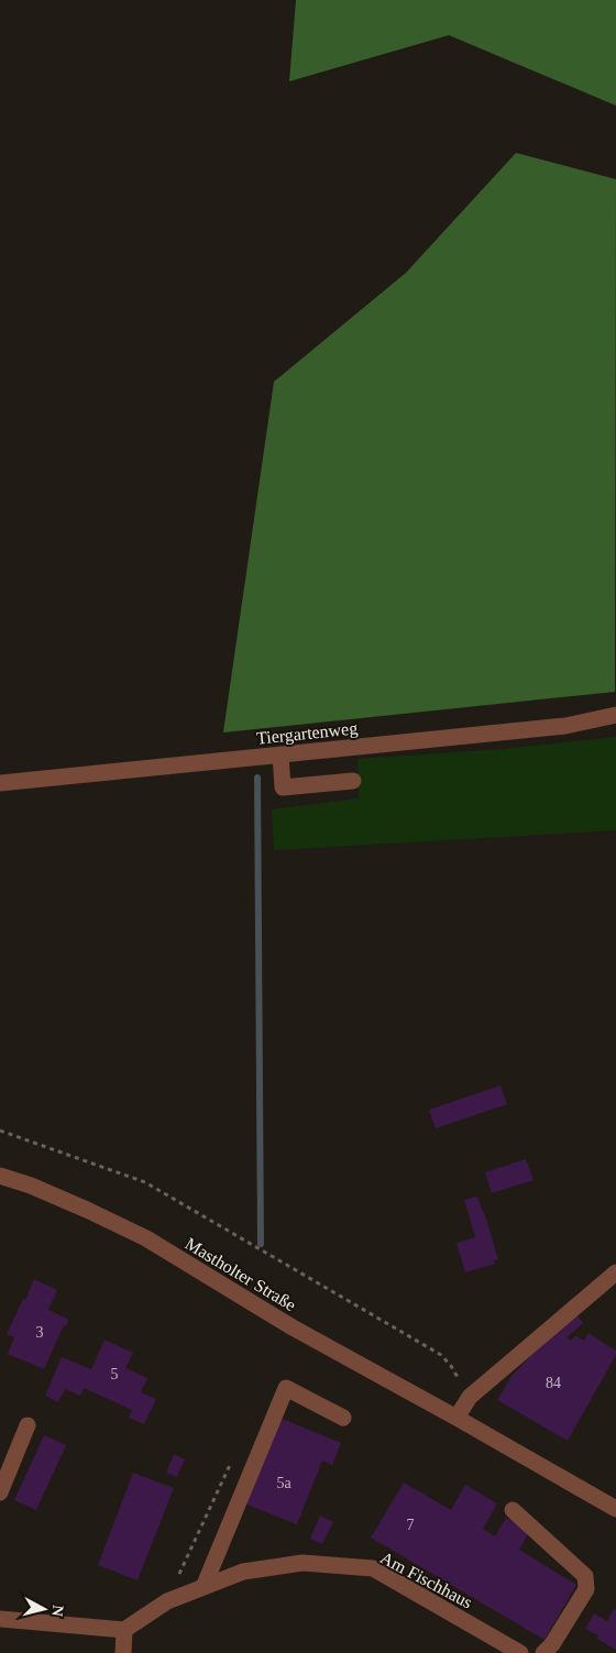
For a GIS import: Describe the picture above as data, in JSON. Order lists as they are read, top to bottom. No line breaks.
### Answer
{"streets":{"street":["Tiergartenweg","Mastholter Straße","Am Fischhaus"]},"house_numbers":["3","5","84","5a","7"],"north":"right"}
